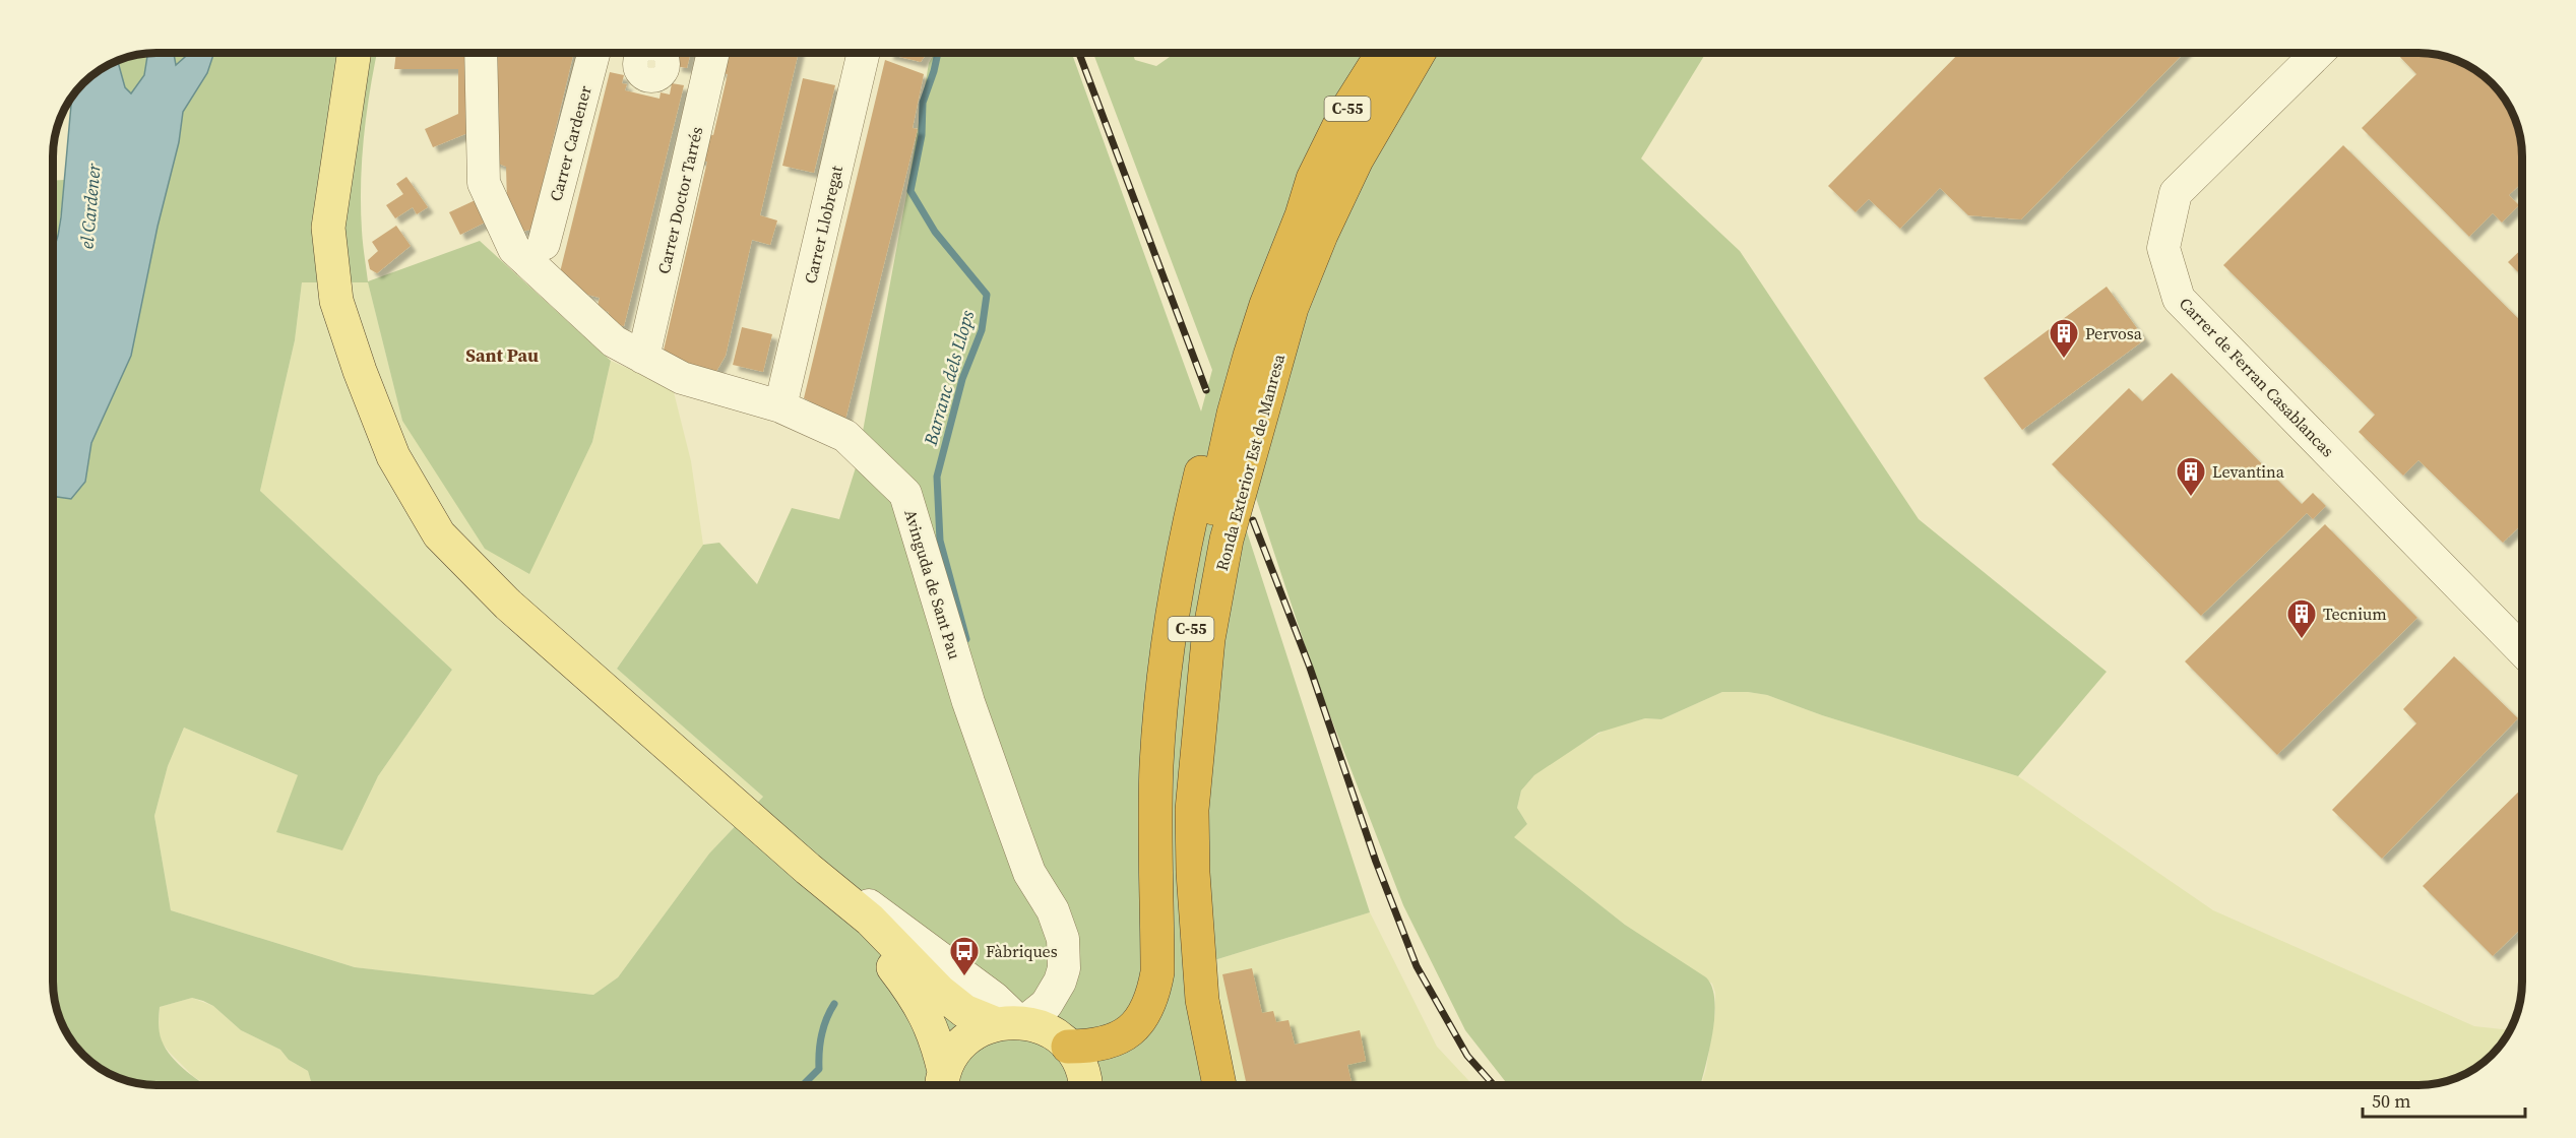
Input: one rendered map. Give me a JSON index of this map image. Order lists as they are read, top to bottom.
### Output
{
  "streets": {
    "highway": ["C-55", "Ronda Exterior Est de Manresa"],
    "street": [
      "Carrer Cardener",
      "Carrer Doctor Tarrés",
      "Carrer Llobregat",
      "Carrer de Ferran Casablancas",
      "Avinguda de Sant Pau"
    ]
  },
  "crossings": [
    ["Carrer Doctor Tarrés", "Avinguda de Sant Pau"],
    ["Carrer Llobregat", "Avinguda de Sant Pau"]
  ],
  "districts": ["Sant Pau"],
  "water": ["el Cardener", "Barranc dels Llops"],
  "places": {
    "building": ["Pervosa", "Levantina", "Tecnium"],
    "bus stop": ["Fàbriques"]
  },
  "scale_bar": "50 m"
}
